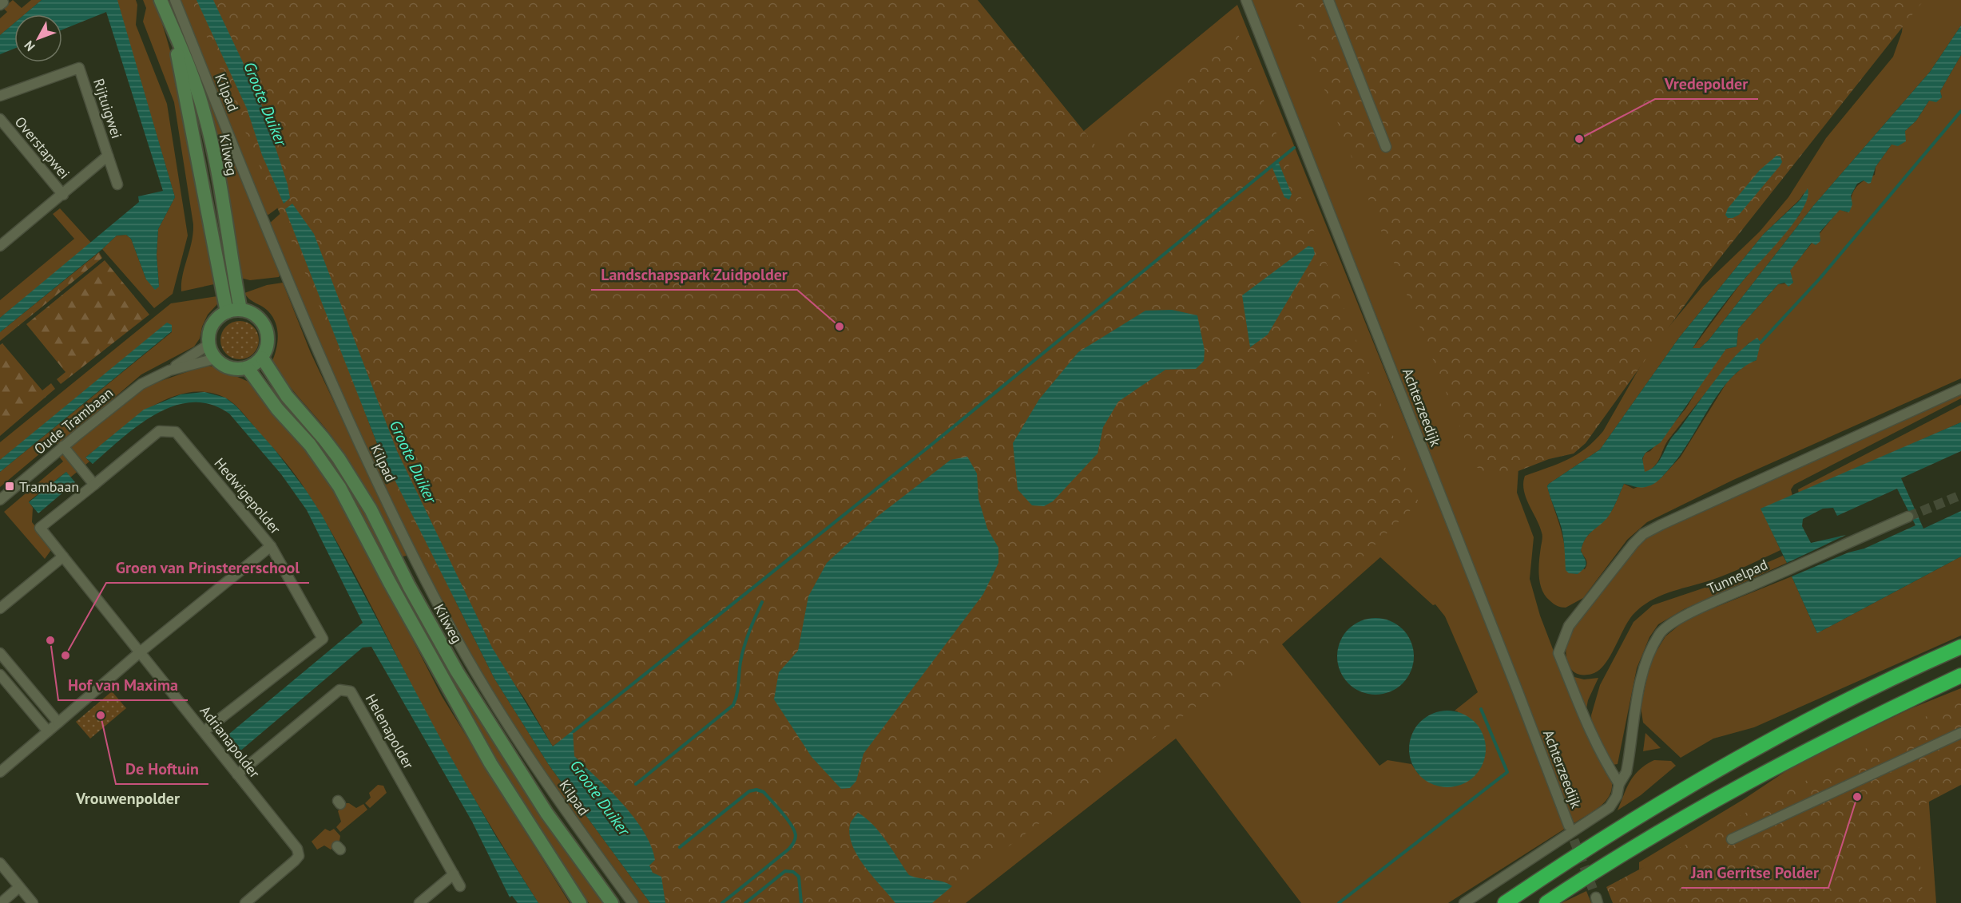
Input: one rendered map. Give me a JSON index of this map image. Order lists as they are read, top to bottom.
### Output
{
  "streets": {
    "main road": ["Kilweg"],
    "street": [
      "Kilpad",
      "Rijtuigwei",
      "Overstapwei",
      "Achterzeedijk",
      "Oude Trambaan",
      "Hedwigepolder",
      "Tunnelpad",
      "Helenapolder",
      "Adrianapolder"
    ]
  },
  "crossings": [
    ["Rijtuigwei", "Overstapwei"],
    ["Hedwigepolder", "Adrianapolder"],
    ["Helenapolder", "Adrianapolder"]
  ],
  "districts": ["Vrouwenpolder"],
  "water": ["Groote Duiker"],
  "places": {
    "other": [
      "Vredepolder",
      "Landschapspark Zuidpolder",
      "Hof van Maxima",
      "Groen van Prinstererschool",
      "De Hoftuin",
      "Jan Gerritse Polder"
    ],
    "transit": ["Trambaan"]
  },
  "north": "bottom left"
}
